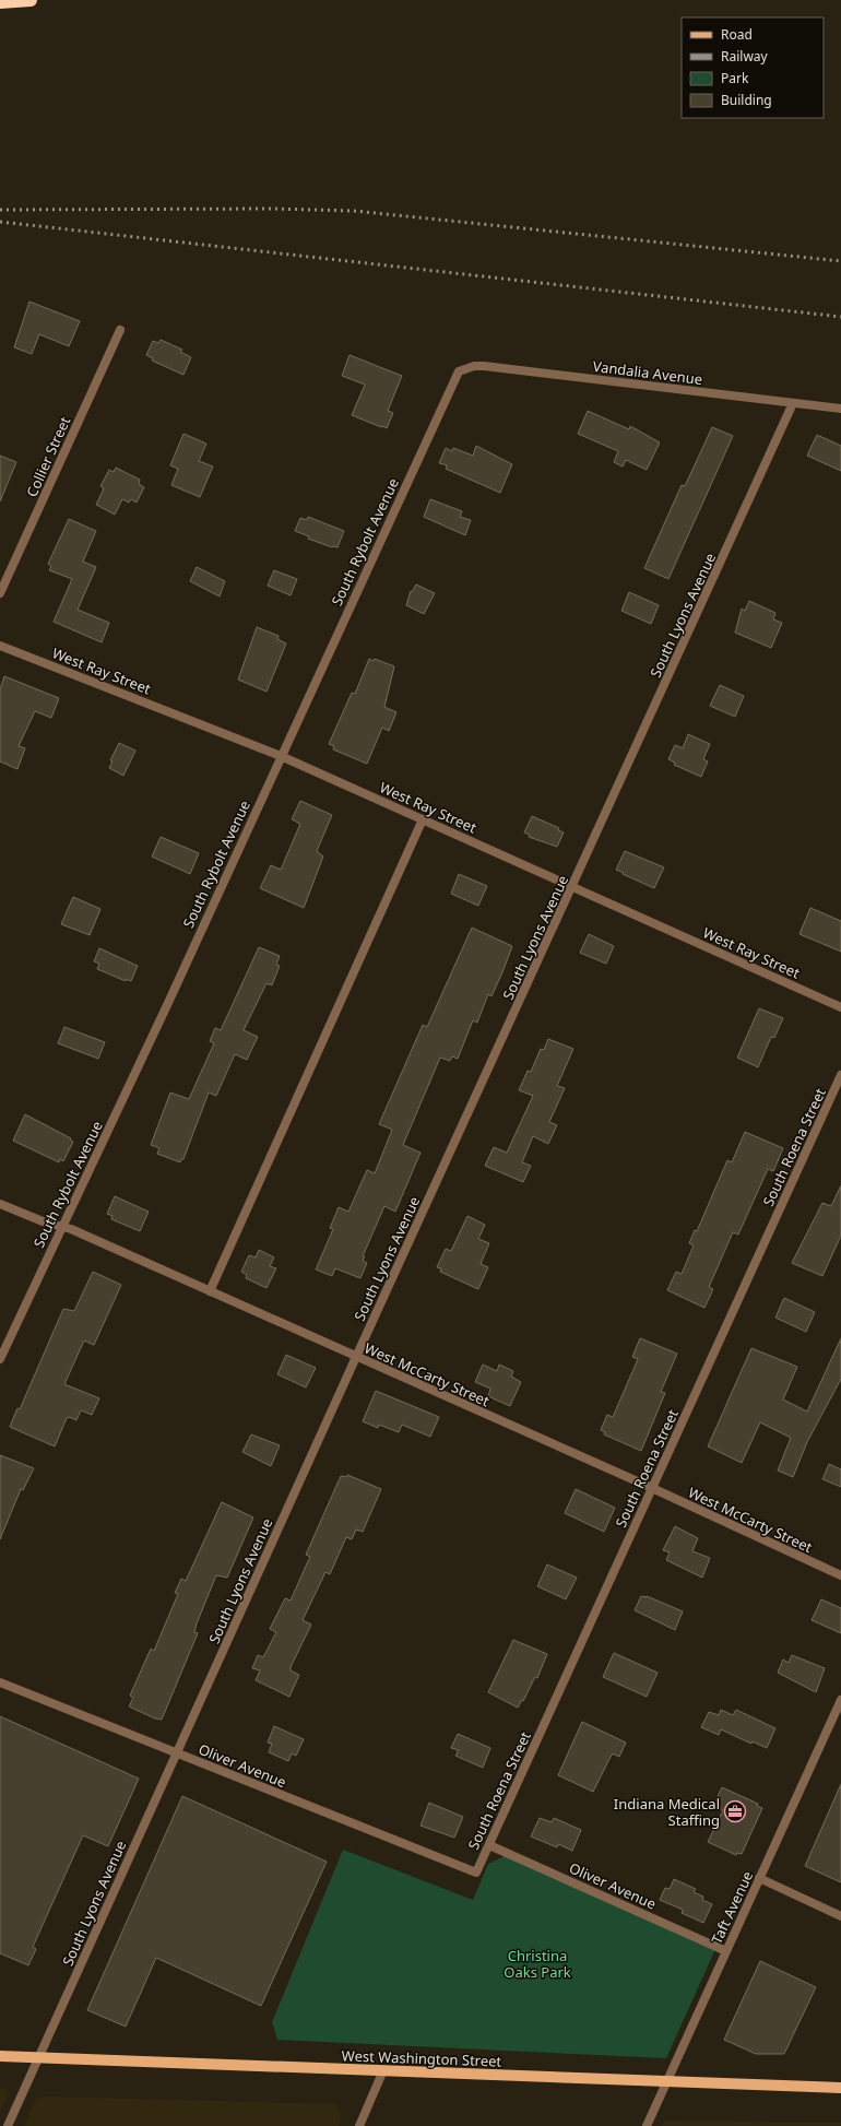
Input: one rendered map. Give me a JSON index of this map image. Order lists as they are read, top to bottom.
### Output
{
  "streets": {
    "main road": ["West Washington Street"],
    "street": [
      "Vandalia Avenue",
      "Collier Street",
      "South Rybolt Avenue",
      "South Lyons Avenue",
      "West Ray Street",
      "South Roena Street",
      "West McCarty Street",
      "Oliver Avenue",
      "Taft Avenue"
    ]
  },
  "crossings": [
    ["Vandalia Avenue", "South Rybolt Avenue"],
    ["Vandalia Avenue", "South Lyons Avenue"],
    ["South Rybolt Avenue", "West Ray Street"],
    ["South Rybolt Avenue", "West McCarty Street"],
    ["South Lyons Avenue", "West Ray Street"],
    ["South Lyons Avenue", "West McCarty Street"],
    ["South Lyons Avenue", "Oliver Avenue"],
    ["South Lyons Avenue", "West Washington Street"],
    ["South Roena Street", "West McCarty Street"],
    ["South Roena Street", "Oliver Avenue"],
    ["Oliver Avenue", "Taft Avenue"],
    ["Taft Avenue", "West Washington Street"]
  ],
  "parks": ["Christina Oaks Park"],
  "places": {
    "office": ["Indiana Medical Staffing"]
  },
  "legend": [
    "Road",
    "Railway",
    "Park",
    "Building"
  ]
}
